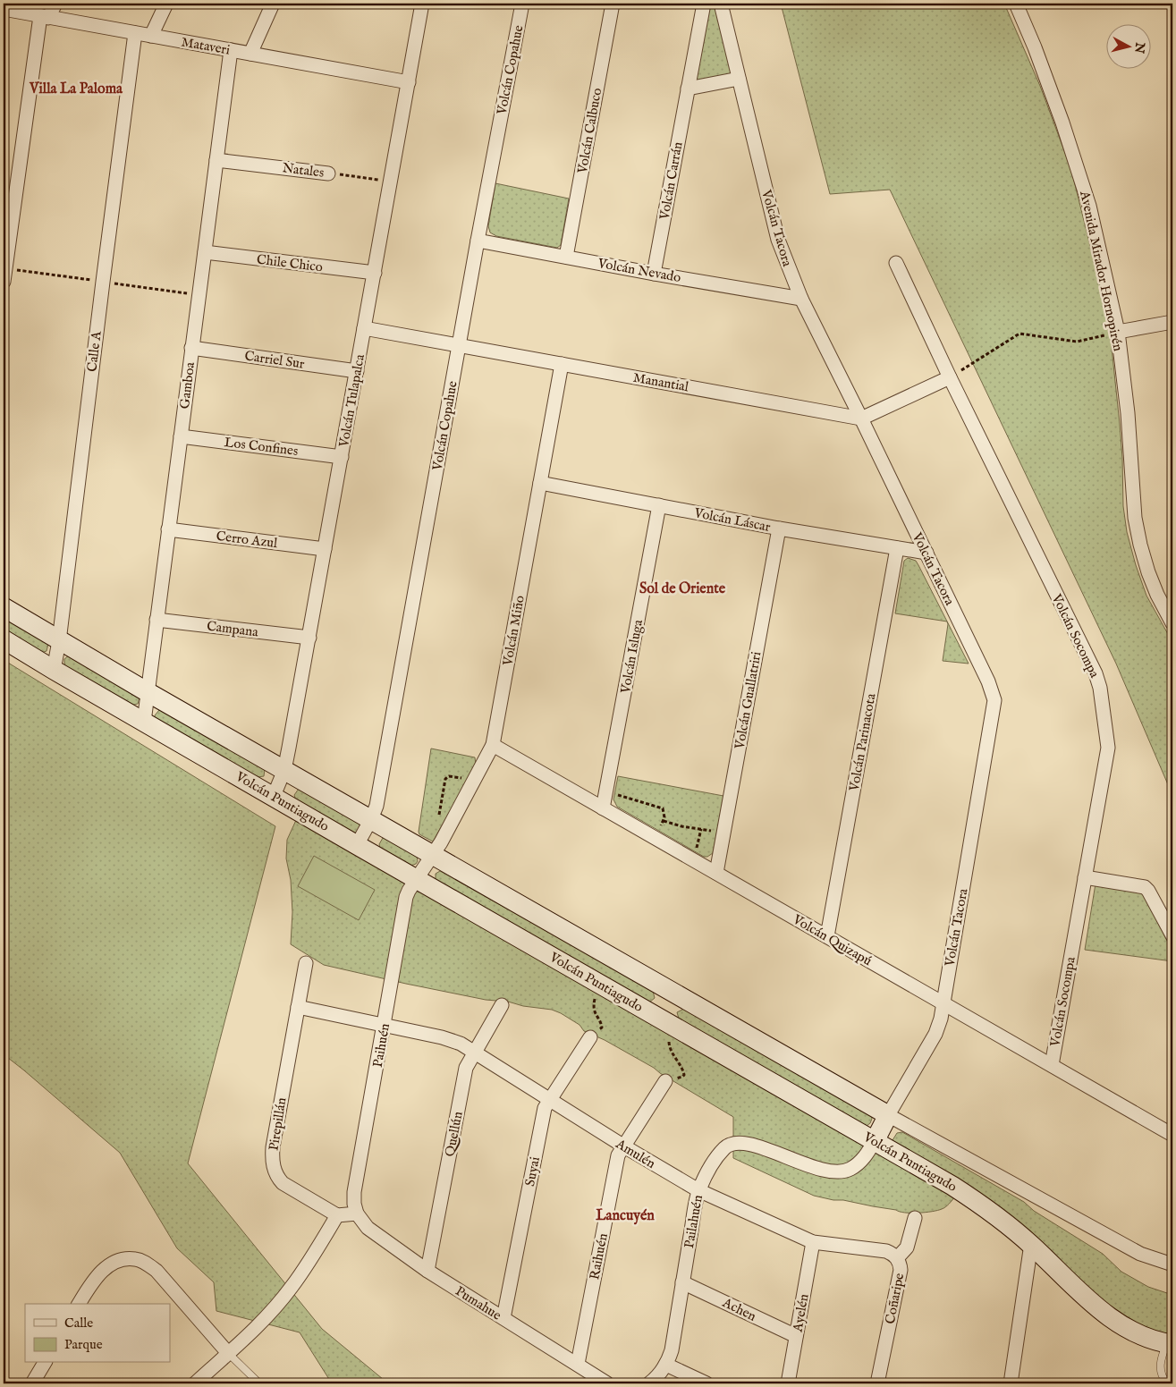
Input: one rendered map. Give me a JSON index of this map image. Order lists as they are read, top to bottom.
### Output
{
  "streets": {
    "main road": ["Volcán Tacora", "Volcán Puntiagudo"],
    "street": [
      "Mataveri",
      "Volcán Copahue",
      "Volcán Calbuco",
      "Natales",
      "Volcán Carrán",
      "Chile Chico",
      "Volcán Nevado",
      "Avenida Mirador Hornopirén",
      "Calle A",
      "Carriel Sur",
      "Manantial",
      "Gamboa",
      "Volcán Tulapalca",
      "Los Confines",
      "Volcán Láscar",
      "Cerro Azul",
      "Campana",
      "Volcán Miño",
      "Volcán Socompa",
      "Volcán Isluga",
      "Volcán Guallatriri",
      "Volcán Parinacota",
      "Volcán Quizapú",
      "Paihuén",
      "Pirepillán",
      "Quellún",
      "Amulén",
      "Suyai",
      "Pailahuén",
      "Raihuén",
      "Coñaripe",
      "Pumahue",
      "Achen",
      "Ayelén"
    ]
  },
  "crossings": [
    ["Mataveri", "Calle A"],
    ["Mataveri", "Gamboa"],
    ["Mataveri", "Volcán Tulapalca"],
    ["Volcán Copahue", "Volcán Nevado"],
    ["Volcán Copahue", "Manantial"],
    ["Volcán Copahue", "Volcán Puntiagudo"],
    ["Volcán Calbuco", "Volcán Nevado"],
    ["Natales", "Gamboa"],
    ["Natales", "Volcán Tulapalca"],
    ["Volcán Carrán", "Volcán Nevado"],
    ["Volcán Tacora", "Volcán Nevado"],
    ["Volcán Tacora", "Manantial"],
    ["Volcán Tacora", "Volcán Láscar"],
    ["Volcán Tacora", "Volcán Puntiagudo"],
    ["Volcán Tacora", "Volcán Quizapú"],
    ["Volcán Tacora", "Pailahuén"],
    ["Chile Chico", "Gamboa"],
    ["Chile Chico", "Volcán Tulapalca"],
    ["Calle A", "Volcán Puntiagudo"],
    ["Carriel Sur", "Gamboa"],
    ["Carriel Sur", "Volcán Tulapalca"],
    ["Manantial", "Volcán Tulapalca"],
    ["Manantial", "Volcán Miño"],
    ["Gamboa", "Los Confines"],
    ["Gamboa", "Cerro Azul"],
    ["Gamboa", "Campana"],
    ["Gamboa", "Volcán Puntiagudo"],
    ["Volcán Tulapalca", "Los Confines"],
    ["Volcán Tulapalca", "Cerro Azul"],
    ["Volcán Tulapalca", "Campana"],
    ["Volcán Tulapalca", "Volcán Puntiagudo"],
    ["Volcán Láscar", "Volcán Miño"],
    ["Volcán Láscar", "Volcán Isluga"],
    ["Volcán Láscar", "Volcán Guallatriri"],
    ["Volcán Láscar", "Volcán Parinacota"],
    ["Volcán Miño", "Volcán Puntiagudo"],
    ["Volcán Miño", "Volcán Quizapú"],
    ["Volcán Miño", "Paihuén"],
    ["Volcán Socompa", "Volcán Quizapú"],
    ["Volcán Isluga", "Volcán Quizapú"],
    ["Volcán Guallatriri", "Volcán Quizapú"],
    ["Volcán Parinacota", "Volcán Quizapú"],
    ["Volcán Puntiagudo", "Paihuén"],
    ["Volcán Puntiagudo", "Pailahuén"],
    ["Paihuén", "Amulén"],
    ["Paihuén", "Pumahue"],
    ["Quellún", "Amulén"],
    ["Quellún", "Pumahue"],
    ["Amulén", "Suyai"],
    ["Amulén", "Pailahuén"],
    ["Amulén", "Raihuén"],
    ["Amulén", "Coñaripe"],
    ["Amulén", "Ayelén"],
    ["Suyai", "Pumahue"],
    ["Pailahuén", "Achen"],
    ["Raihuén", "Pumahue"],
    ["Achen", "Ayelén"]
  ],
  "districts": ["Villa La Paloma", "Sol de Oriente", "Lancuyén"],
  "legend": ["Calle", "Parque"],
  "north": "right"
}
